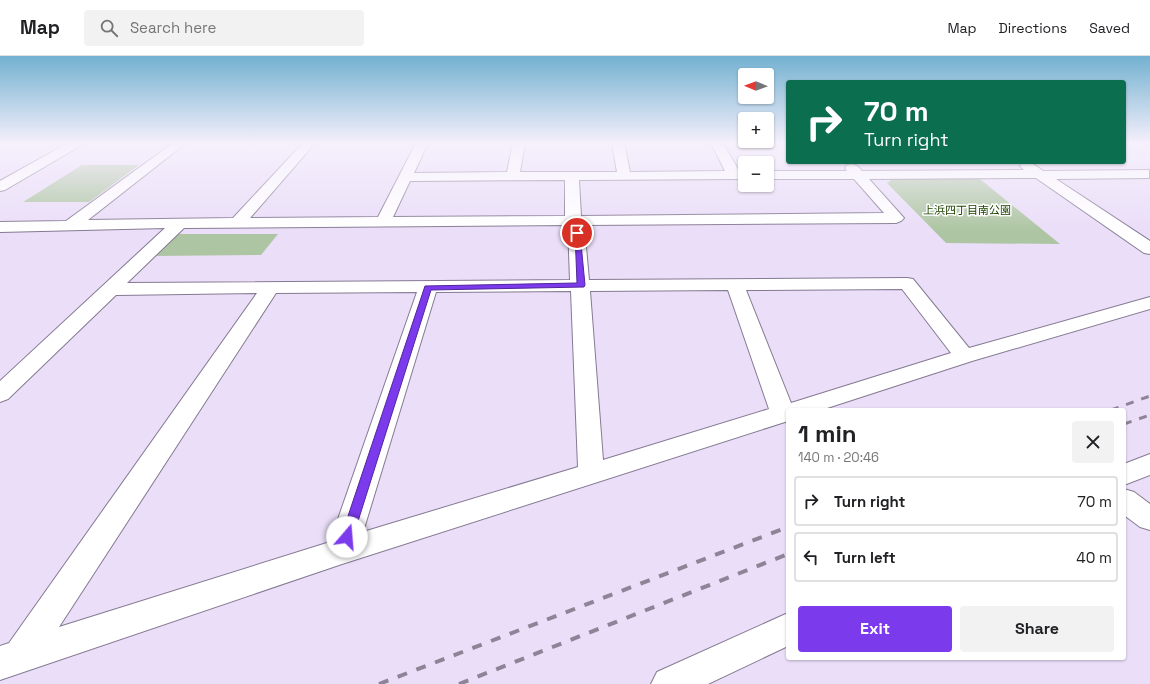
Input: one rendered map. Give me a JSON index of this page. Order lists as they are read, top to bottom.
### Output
{
  "parks": ["上浜四丁目南公園"],
  "north": "left",
  "page": {
    "header": "Map",
    "search": "Search here",
    "nav": ["Map", "Directions", "Saved"],
    "map_buttons": ["+", "−"],
    "turn": ["70 m", "Turn right"],
    "heading": ["1 min", "140 m · 20:46"],
    "list": [
      {
        "name": "Turn right",
        "value": "70 m"
      },
      {
        "name": "Turn left",
        "value": "40 m"
      }
    ],
    "buttons": ["Exit", "Share"]
  }
}
